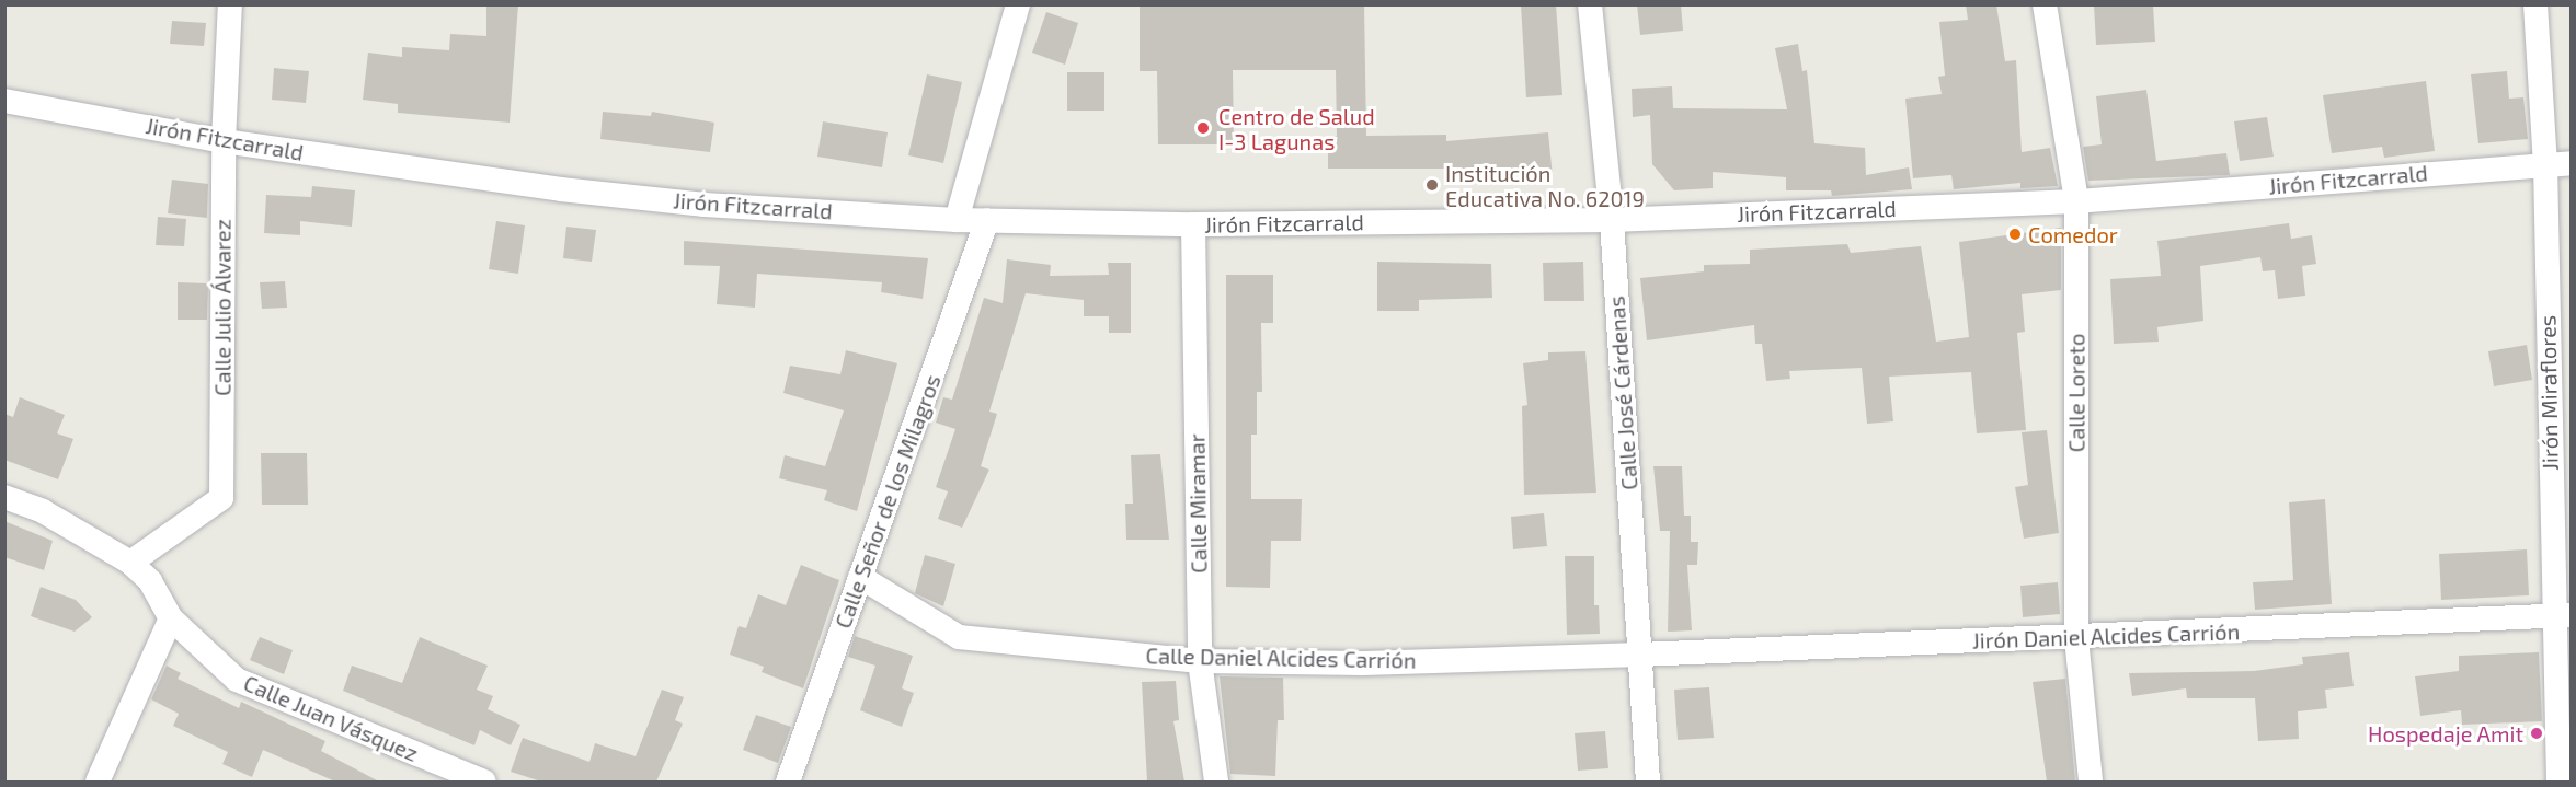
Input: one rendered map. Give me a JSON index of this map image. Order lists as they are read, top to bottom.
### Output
{
  "streets": {
    "street": [
      "Jirón Fitzcarrald",
      "Calle Julio Álvarez",
      "Calle José Cárdenas",
      "Calle Loreto",
      "Jirón Miraflores",
      "Calle Señor de los Milagros",
      "Calle Miramar",
      "Jirón Daniel Alcides Carrión",
      "Calle Daniel Alcides Carrión",
      "Calle Juan Vásquez"
    ]
  },
  "crossings": [
    ["Jirón Fitzcarrald", "Calle Julio Álvarez"],
    ["Jirón Fitzcarrald", "Calle José Cárdenas"],
    ["Jirón Fitzcarrald", "Calle Loreto"],
    ["Jirón Fitzcarrald", "Jirón Miraflores"],
    ["Jirón Fitzcarrald", "Calle Señor de los Milagros"],
    ["Jirón Fitzcarrald", "Calle Miramar"],
    ["Calle Julio Álvarez", "Calle Juan Vásquez"],
    ["Calle José Cárdenas", "Jirón Daniel Alcides Carrión"],
    ["Calle José Cárdenas", "Calle Daniel Alcides Carrión"],
    ["Calle Loreto", "Jirón Daniel Alcides Carrión"],
    ["Jirón Miraflores", "Jirón Daniel Alcides Carrión"],
    ["Calle Señor de los Milagros", "Calle Daniel Alcides Carrión"],
    ["Calle Miramar", "Calle Daniel Alcides Carrión"],
    ["Jirón Daniel Alcides Carrión", "Calle Daniel Alcides Carrión"]
  ],
  "places": [
    "Centro de Salud I-3 Lagunas",
    "Institución Educativa No. 62019",
    "Comedor",
    "Hospedaje Amit"
  ]
}
